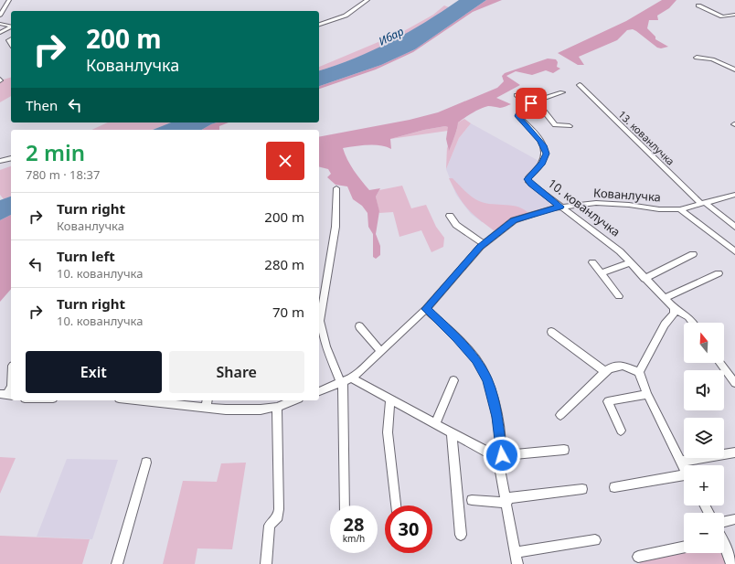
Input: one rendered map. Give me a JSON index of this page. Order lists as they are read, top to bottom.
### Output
{
  "streets": {
    "street": ["13. кованлучка", "Кованлучка", "10. кованлучка"]
  },
  "crossings": [
    ["13. кованлучка", "Кованлучка"],
    ["Кованлучка", "10. кованлучка"]
  ],
  "water": ["Ибар"],
  "north": "top",
  "page": {
    "turn": ["200 m", "Кованлучка"],
    "then": "Then",
    "heading": ["2 min", "780 m · 18:37"],
    "list": [
      {
        "name": "Turn right",
        "note": "Кованлучка",
        "value": "200 m"
      },
      {
        "name": "Turn left",
        "note": "10. кованлучка",
        "value": "280 m"
      },
      {
        "name": "Turn right",
        "note": "10. кованлучка",
        "value": "70 m"
      }
    ],
    "map_buttons": ["+", "−"],
    "buttons": ["Exit", "Share"],
    "speed": "28 km/h",
    "limit": "30"
  }
}
